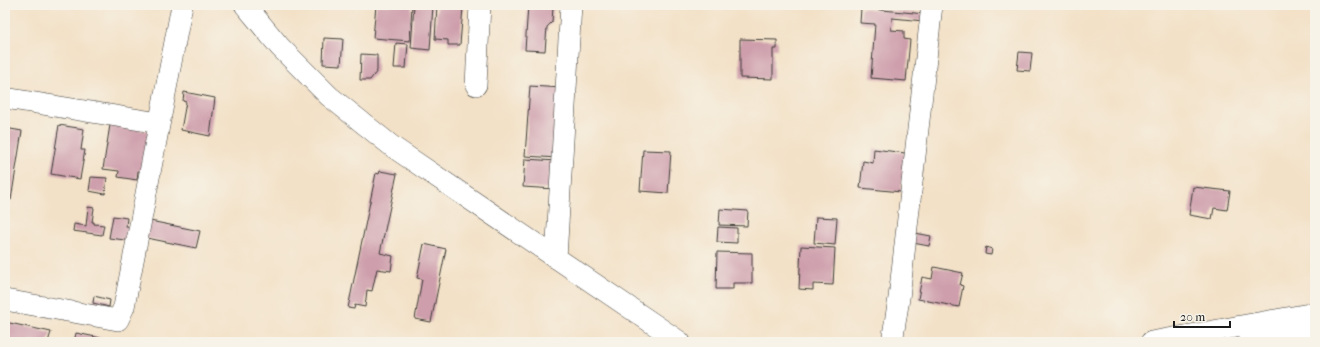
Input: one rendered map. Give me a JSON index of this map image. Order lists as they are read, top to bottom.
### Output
{
  "scale_bar": "20 m"
}
